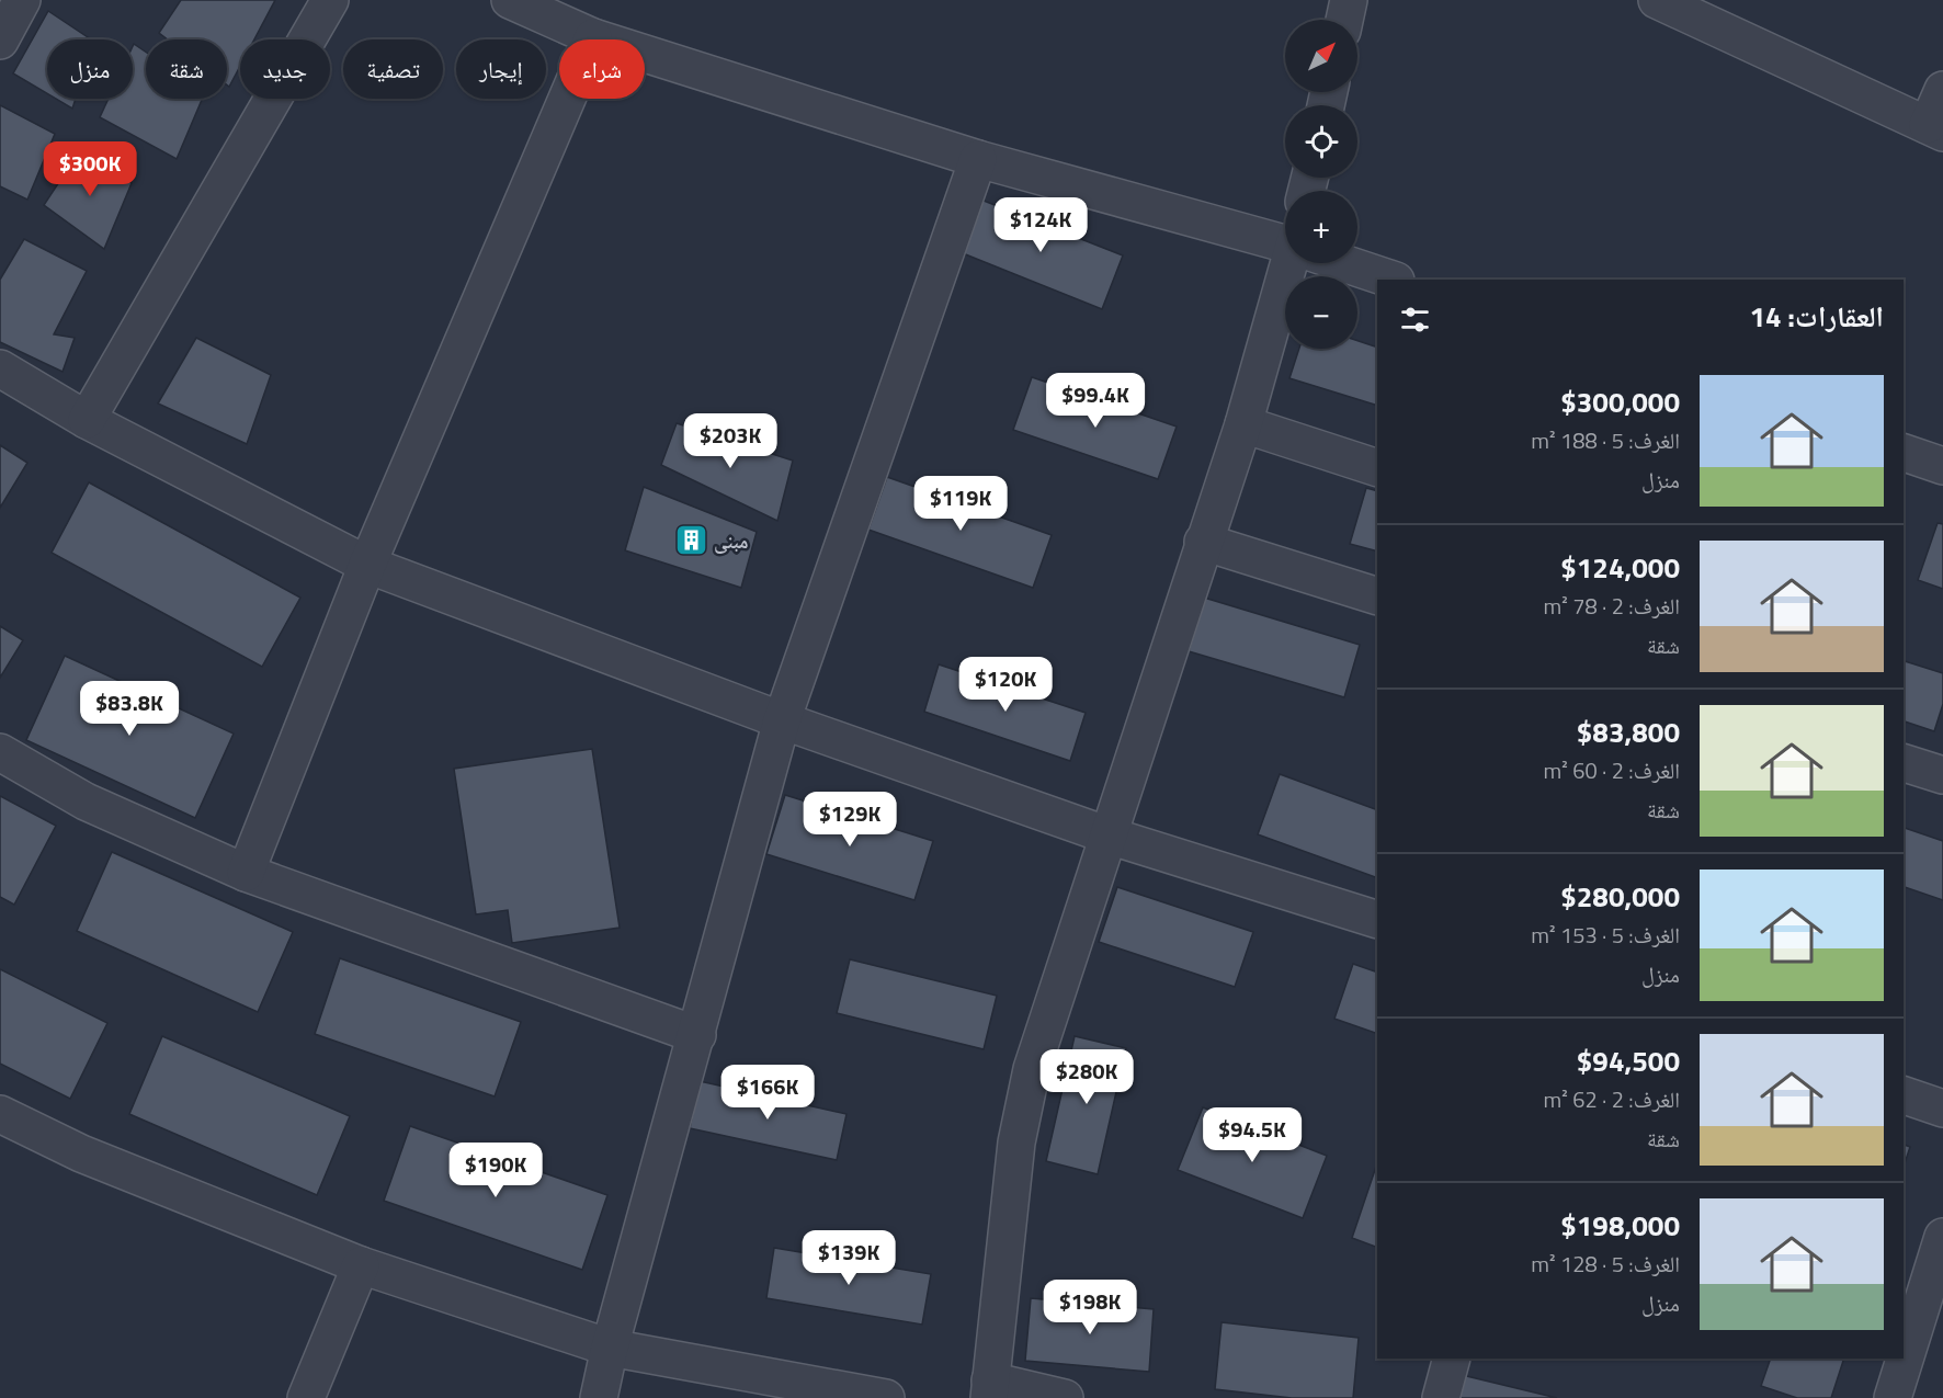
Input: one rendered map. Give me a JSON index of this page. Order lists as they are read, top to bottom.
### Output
{
  "places": {
    "building": ["مبنى"]
  },
  "north": "top right",
  "page": {
    "map_buttons": ["+", "−"],
    "chip": [
      "شراء",
      "إيجار",
      "تصفية",
      "جديد",
      "شقة",
      "منزل"
    ],
    "price": [
      "$300K",
      "$124K",
      "$99.4K",
      "$203K",
      "$119K",
      "$120K",
      "$83.8K",
      "$129K",
      "$280K",
      "$166K",
      "$94.5K",
      "$190K",
      "$139K",
      "$198K"
    ],
    "heading": "العقارات: 14",
    "list": [
      {
        "name": "$300,000",
        "note": "الغرف: 5 · 188 m² · منزل"
      },
      {
        "name": "$124,000",
        "note": "الغرف: 2 · 78 m² · شقة"
      },
      {
        "name": "$83,800",
        "note": "الغرف: 2 · 60 m² · شقة"
      },
      {
        "name": "$280,000",
        "note": "الغرف: 5 · 153 m² · منزل"
      },
      {
        "name": "$94,500",
        "note": "الغرف: 2 · 62 m² · شقة"
      },
      {
        "name": "$198,000",
        "note": "الغرف: 5 · 128 m² · منزل"
      }
    ]
  }
}
